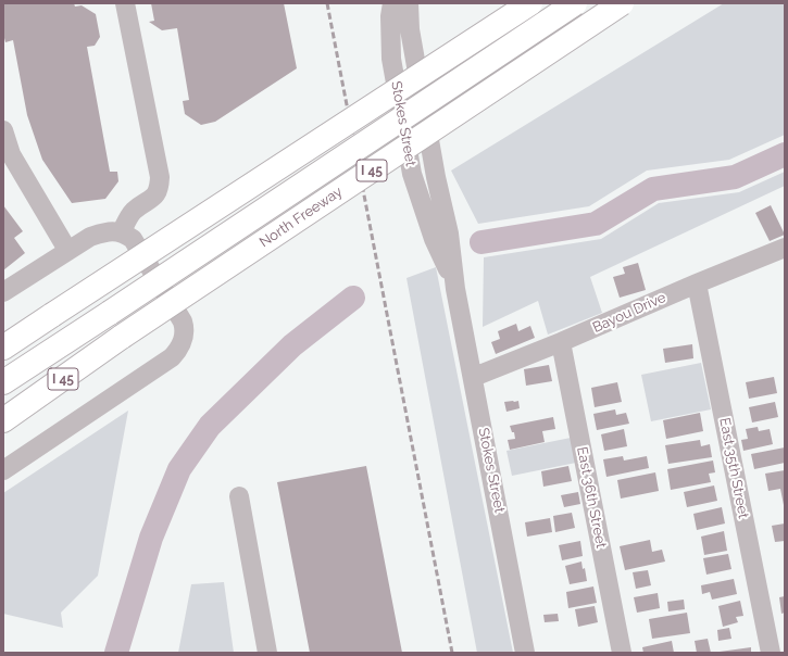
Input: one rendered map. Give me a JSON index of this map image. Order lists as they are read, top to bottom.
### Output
{
  "streets": {
    "highway": ["I 45", "North Freeway"],
    "street": [
      "Stokes Street",
      "Bayou Drive",
      "East 35th Street",
      "East 36th Street"
    ]
  },
  "crossings": [
    ["Stokes Street", "Bayou Drive"],
    ["Bayou Drive", "East 35th Street"],
    ["Bayou Drive", "East 36th Street"]
  ]
}
